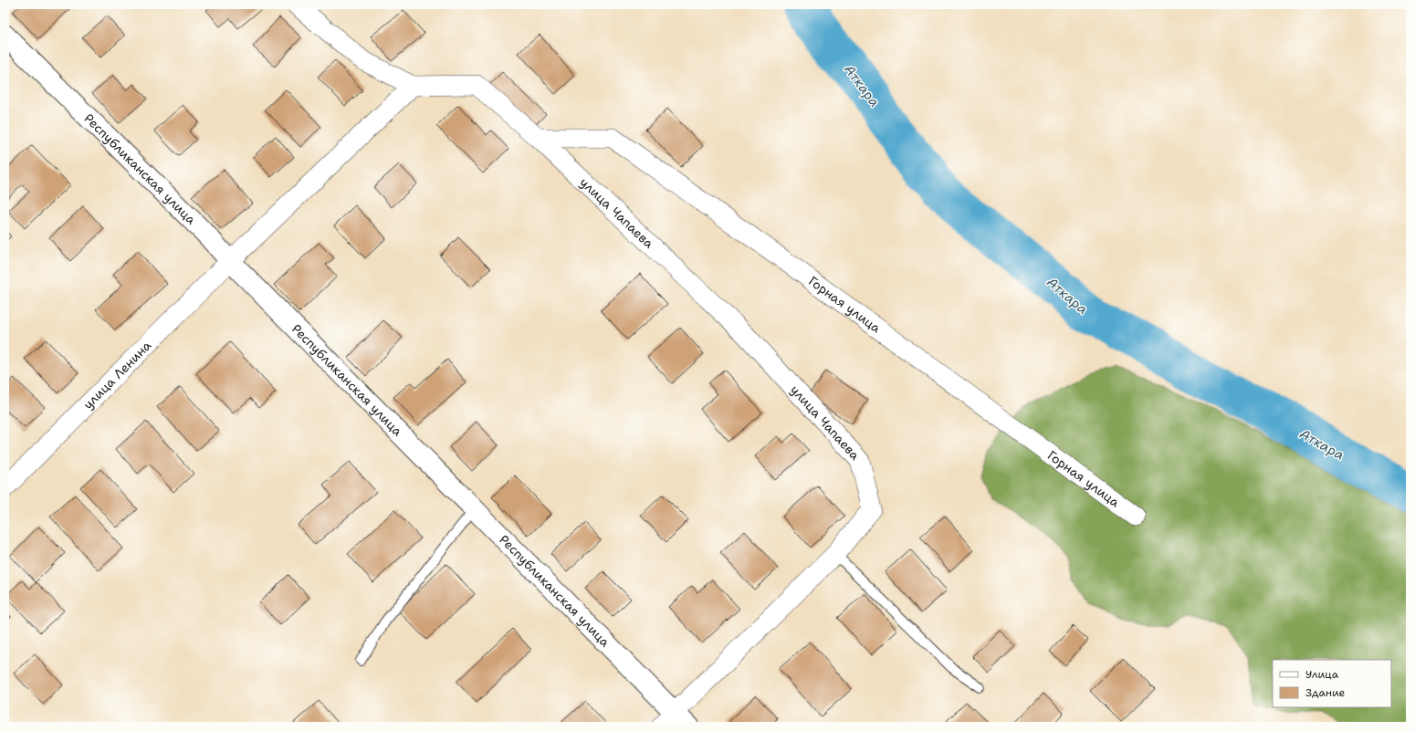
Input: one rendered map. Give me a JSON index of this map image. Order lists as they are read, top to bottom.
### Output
{
  "streets": {
    "street": [
      "Республиканская улица",
      "улица Чапаева",
      "Горная улица",
      "улица Ленина"
    ]
  },
  "crossings": [
    ["Республиканская улица", "улица Чапаева"],
    ["Республиканская улица", "улица Ленина"],
    ["улица Чапаева", "Горная улица"]
  ],
  "water": ["Аткара"],
  "legend": ["Улица", "Здание"]
}
